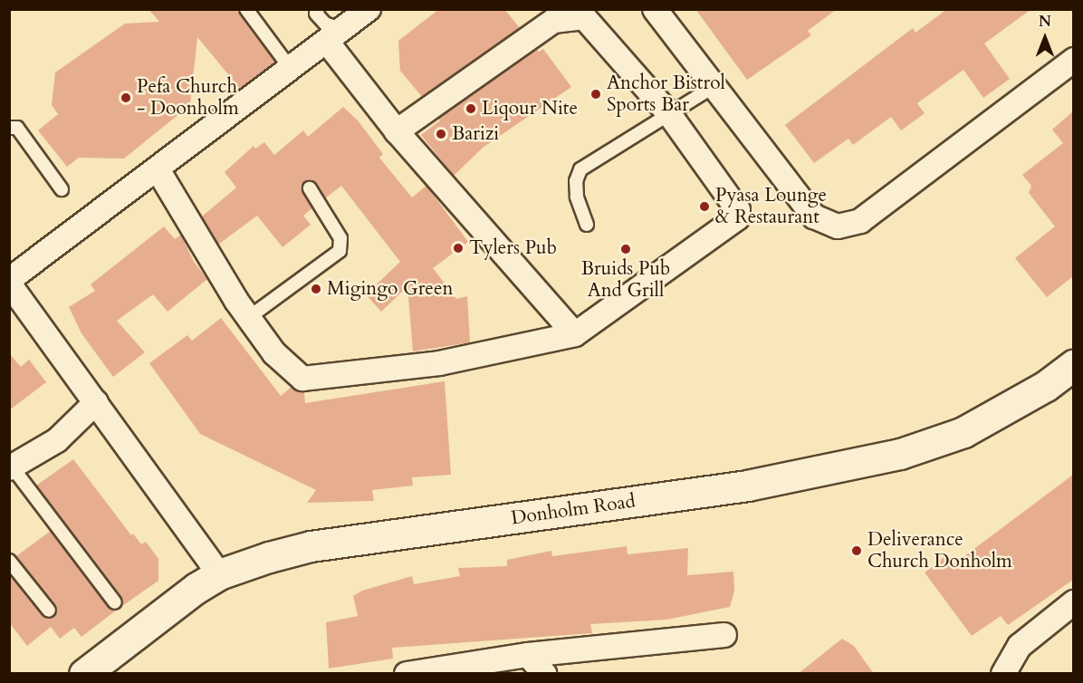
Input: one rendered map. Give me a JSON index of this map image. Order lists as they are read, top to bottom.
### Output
{
  "streets": {
    "main road": ["Donholm Road"]
  },
  "places": [
    "Anchor Bistrol Sports Bar",
    "Pefa Church - Doonholm",
    "Liqour Nite",
    "Barizi",
    "Pyasa Lounge & Restaurant",
    "Tylers Pub",
    "Bruids Pub And Grill",
    "Migingo Green",
    "Deliverance Church Donholm"
  ],
  "north": "top"
}
